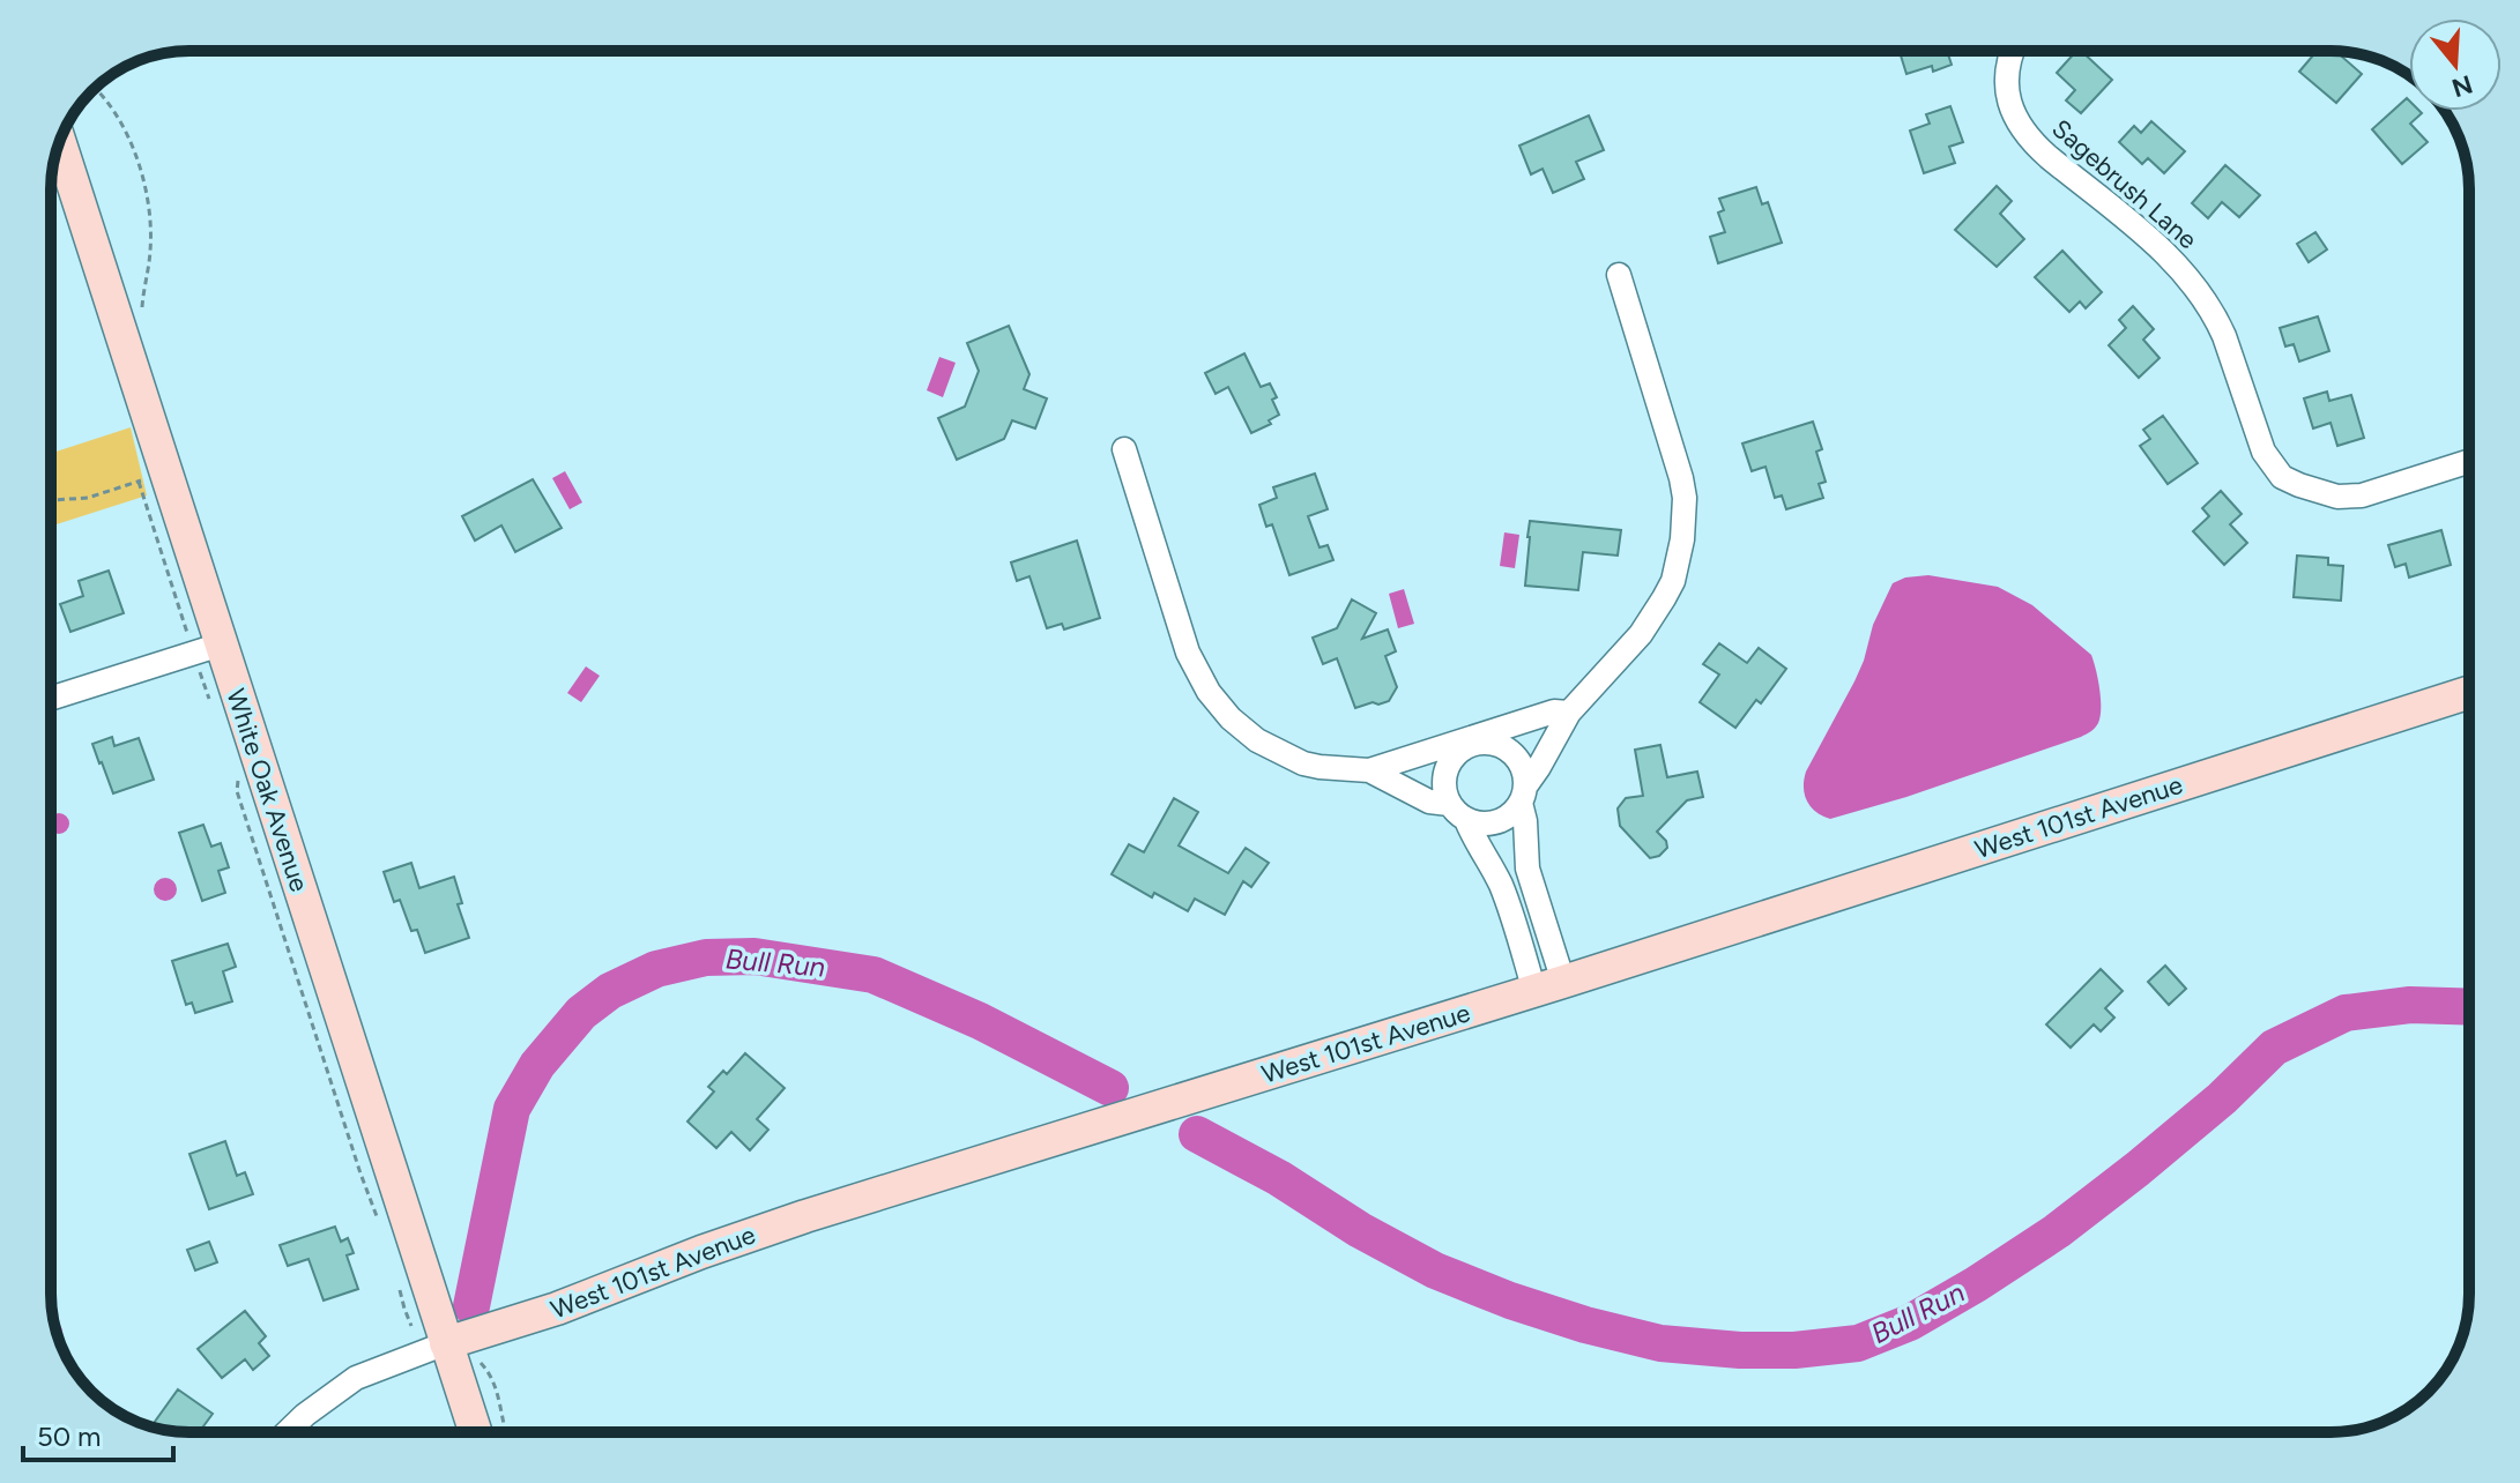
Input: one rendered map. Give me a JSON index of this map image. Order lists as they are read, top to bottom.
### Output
{
  "streets": {
    "street": ["Sagebrush Lane", "White Oak Avenue", "West 101st Avenue"]
  },
  "crossings": [
    ["White Oak Avenue", "West 101st Avenue"]
  ],
  "water": ["Bull Run"],
  "scale_bar": "50 m",
  "north": "bottom"
}
